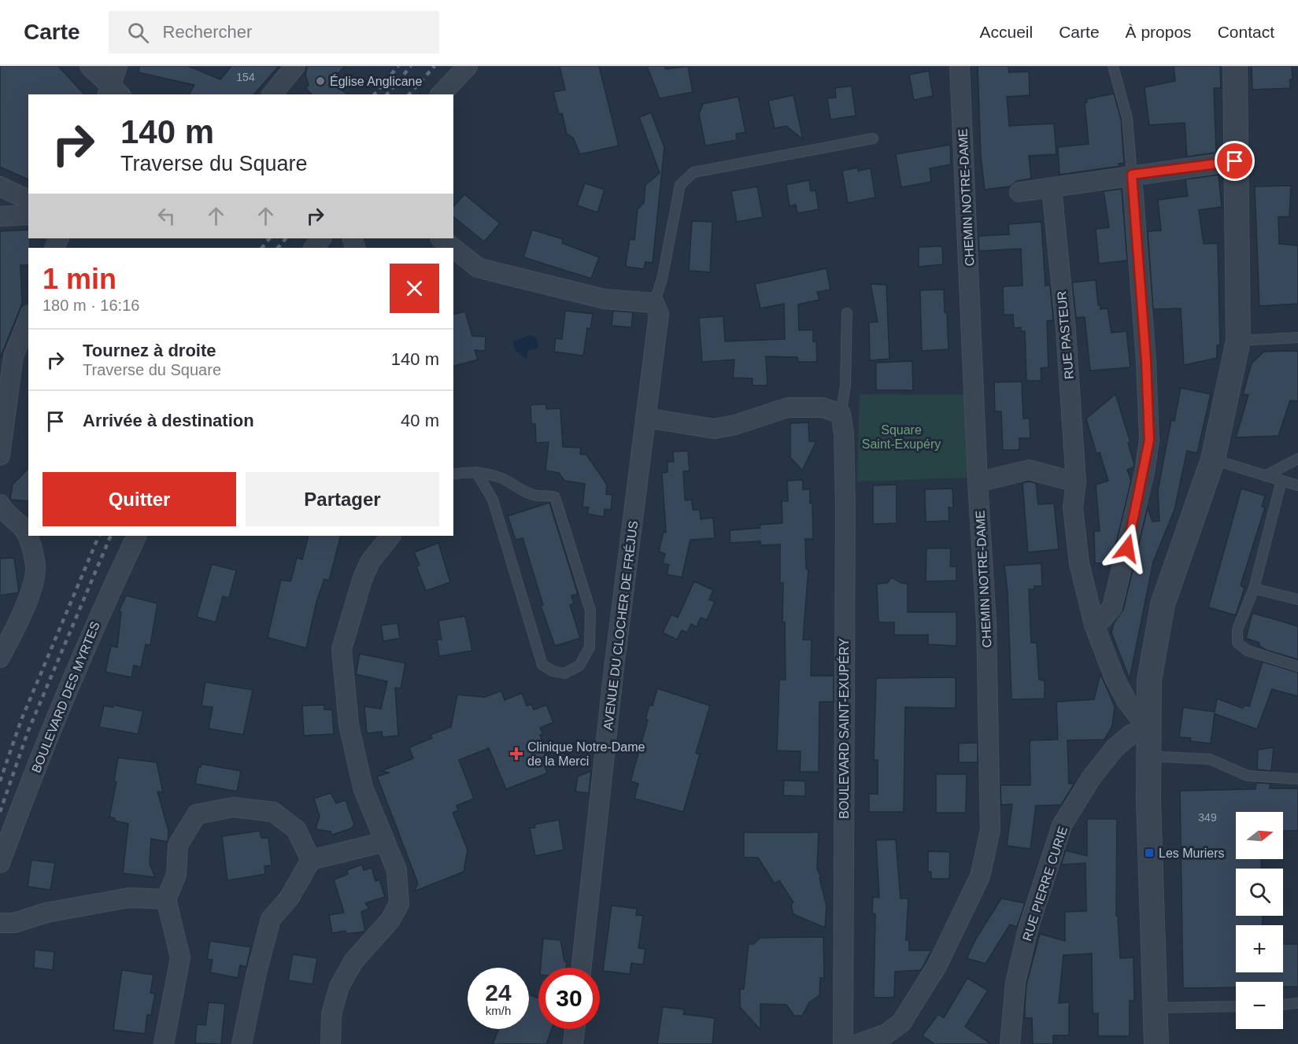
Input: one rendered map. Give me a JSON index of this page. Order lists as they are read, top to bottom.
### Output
{
  "streets": {
    "street": [
      "CHEMIN NOTRE-DAME",
      "RUE PASTEUR",
      "AVENUE DU CLOCHER DE FRÉJUS",
      "BOULEVARD DES MYRTES",
      "BOULEVARD SAINT-EXUPÉRY",
      "RUE PIERRE CURIE"
    ]
  },
  "crossings": [
    ["RUE PASTEUR", "RUE PIERRE CURIE"]
  ],
  "parks": ["Square Saint-Exupéry"],
  "places": {
    "other": ["Église Anglicane"],
    "health": ["Clinique Notre-Dame de la Merci"],
    "transit": ["Les Muriers"]
  },
  "house_numbers": ["154", "349"],
  "north": "right",
  "page": {
    "header": "Carte",
    "search": "Rechercher",
    "nav": [
      "Accueil",
      "Carte",
      "À propos",
      "Contact"
    ],
    "turn": ["140 m", "Traverse du Square"],
    "heading": ["1 min", "180 m · 16:16"],
    "list": [
      {
        "name": "Tournez à droite",
        "note": "Traverse du Square",
        "value": "140 m"
      },
      {
        "name": "Arrivée à destination",
        "value": "40 m"
      }
    ],
    "buttons": ["Quitter", "Partager"],
    "map_buttons": ["+", "−"],
    "speed": "24 km/h",
    "limit": "30"
  }
}
